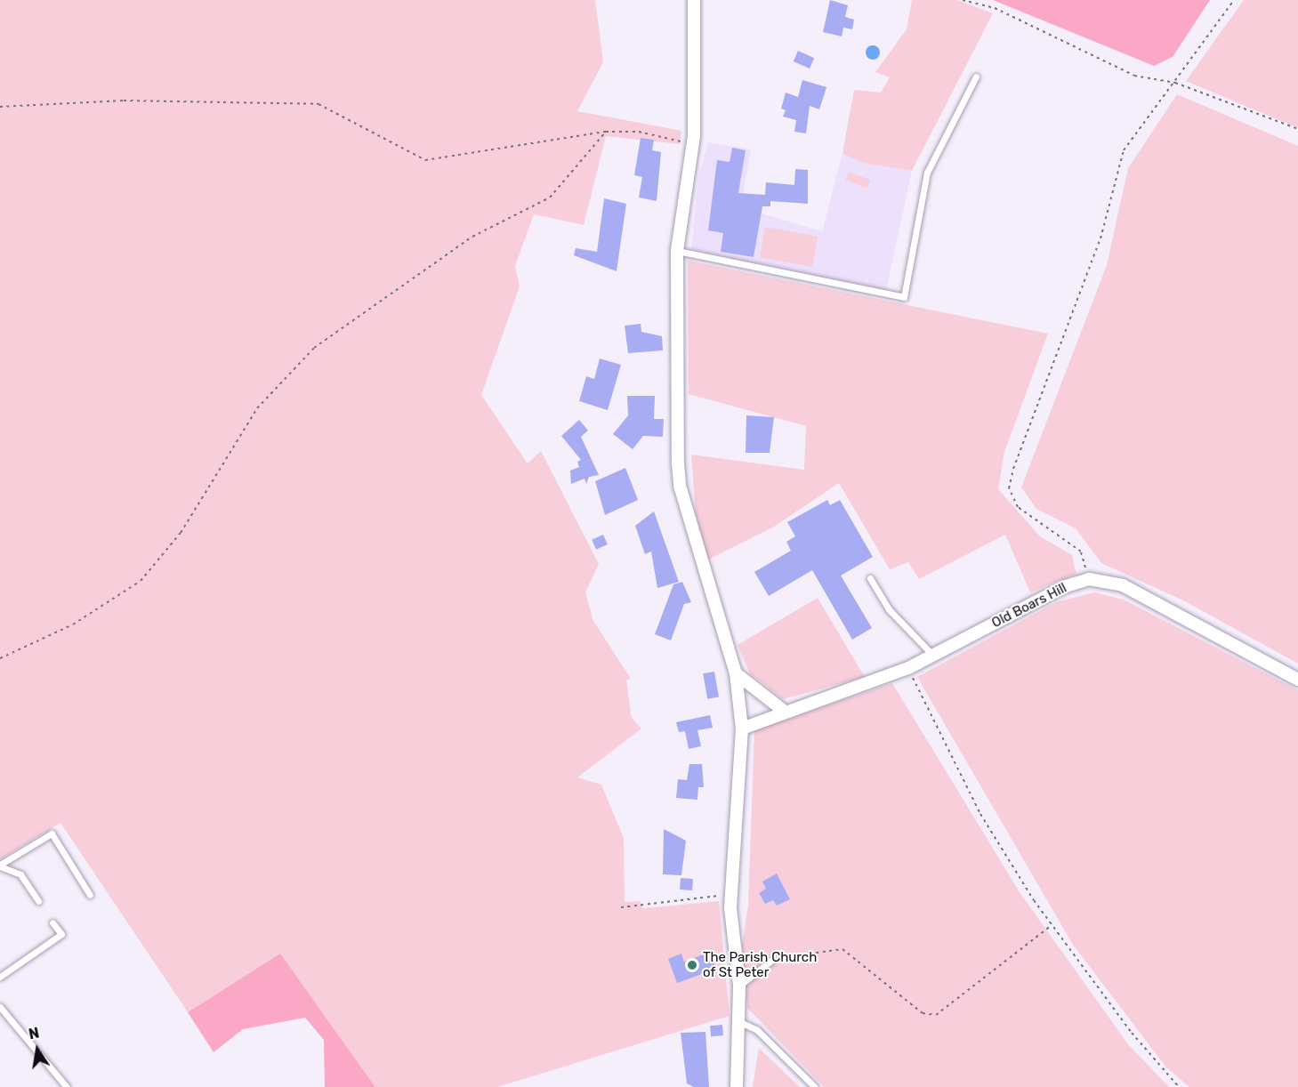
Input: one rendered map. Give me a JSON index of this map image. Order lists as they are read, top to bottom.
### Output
{
  "streets": {
    "street": ["Old Boars Hill"]
  },
  "places": ["The Parish Church of St Peter"],
  "north": "top"
}
